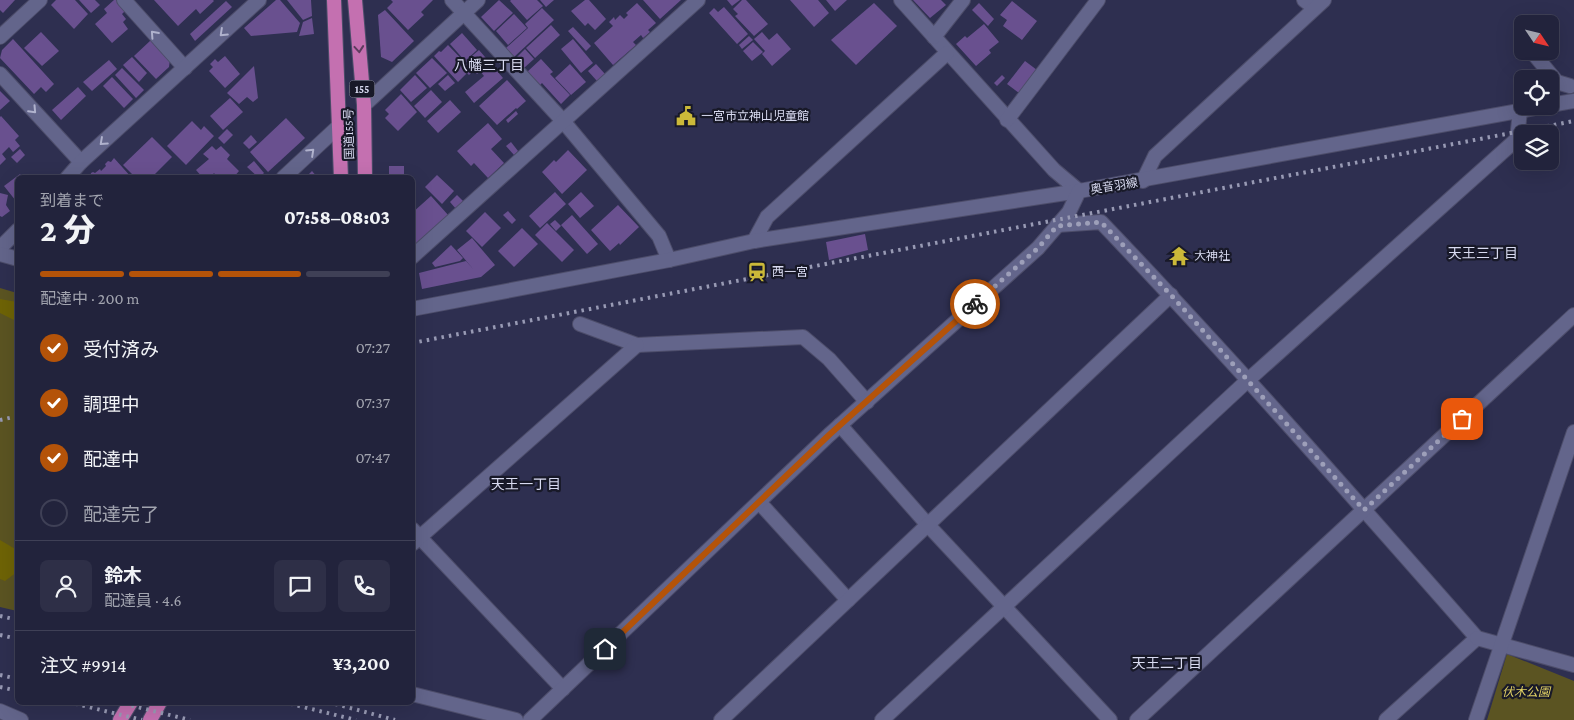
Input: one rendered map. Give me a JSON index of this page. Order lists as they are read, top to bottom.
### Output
{
  "streets": {
    "highway": ["155", "国道155号"],
    "street": ["奥音羽線"]
  },
  "districts": [
    "八幡三丁目",
    "天王三丁目",
    "天王一丁目",
    "天王二丁目"
  ],
  "parks": ["伏木公園"],
  "places": {
    "public building": ["一宮市立神山児童館"],
    "temple": ["大神社"],
    "station": ["西一宮"]
  },
  "north": "bottom right",
  "page": {
    "heading": ["2 分", "到着まで", "07:58–08:03"],
    "panel": [
      "鈴木",
      "配達員 · 4.6",
      "注文 #9914",
      "¥3,200"
    ],
    "bar": "配達中 · 200 m",
    "list": [
      ["受付済み", "07:27"],
      ["調理中", "07:37"],
      ["配達中", "07:47"],
      "配達完了"
    ]
  }
}
